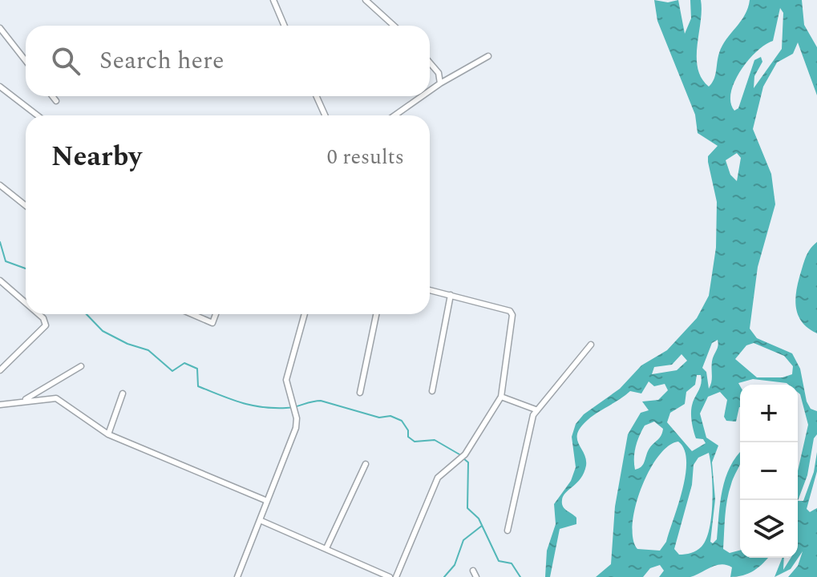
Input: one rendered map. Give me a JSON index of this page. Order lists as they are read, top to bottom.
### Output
{
  "page": {
    "search": "Search here",
    "heading": ["Nearby", "0 results"],
    "map_buttons": ["+", "−"]
  }
}
